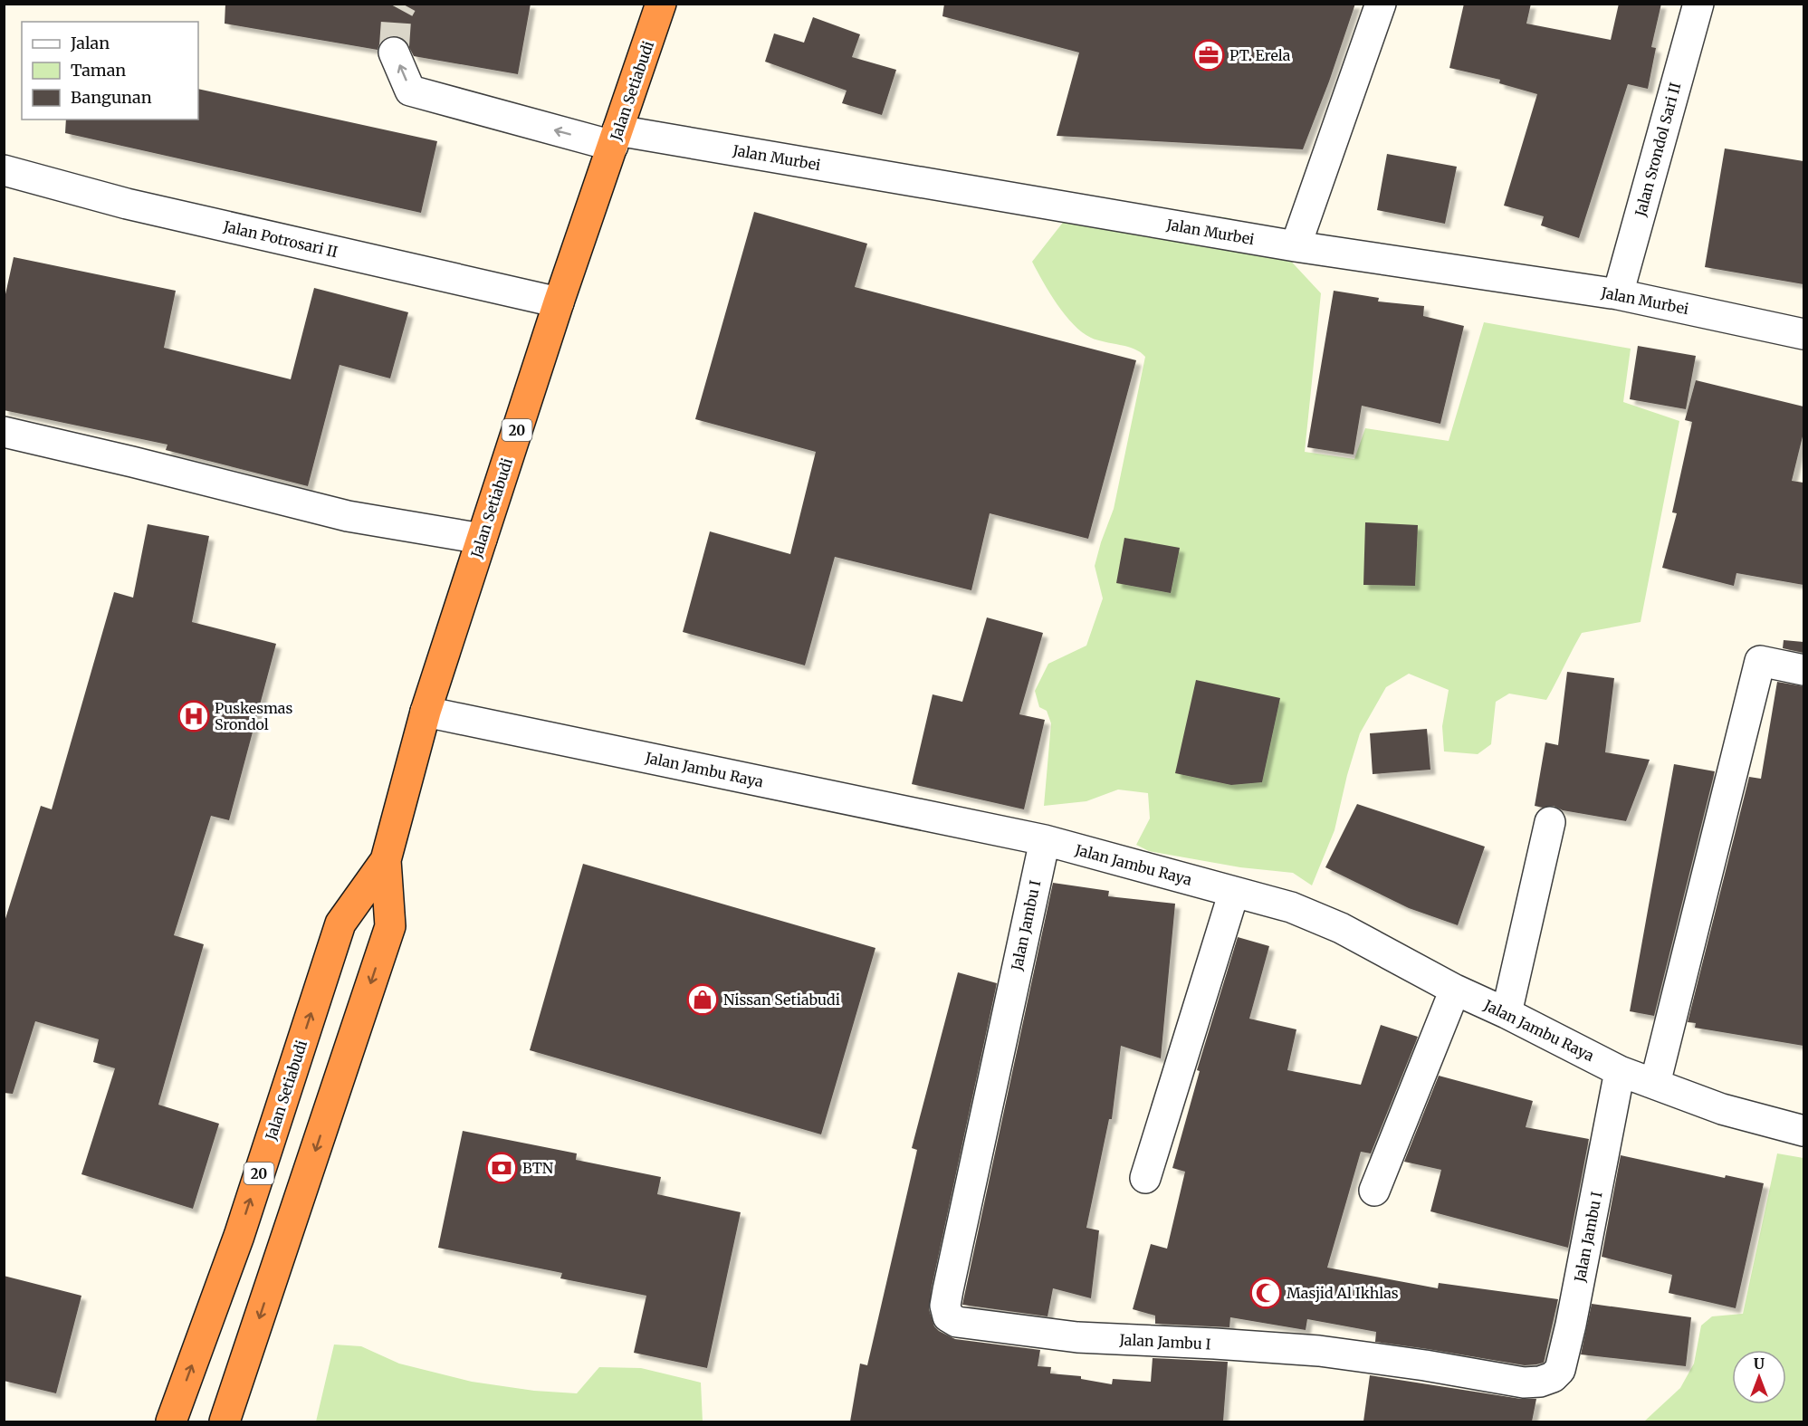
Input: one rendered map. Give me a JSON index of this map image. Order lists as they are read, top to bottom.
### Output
{
  "streets": {
    "highway": ["Jalan Setiabudi", "20"],
    "street": [
      "Jalan Srondol Sari II",
      "Jalan Murbei",
      "Jalan Potrosari II",
      "Jalan Jambu Raya",
      "Jalan Jambu I"
    ]
  },
  "crossings": [
    ["Jalan Setiabudi", "Jalan Murbei"],
    ["Jalan Setiabudi", "Jalan Potrosari II"],
    ["Jalan Setiabudi", "Jalan Jambu Raya"],
    ["Jalan Srondol Sari II", "Jalan Murbei"],
    ["Jalan Jambu Raya", "Jalan Jambu I"]
  ],
  "places": {
    "office": ["PT. Erela"],
    "hospital": ["Puskesmas Srondol"],
    "shop": ["Nissan Setiabudi"],
    "bank": ["BTN"],
    "mosque": ["Masjid Al Ikhlas"]
  },
  "legend": ["Jalan", "Taman", "Bangunan"],
  "north": "top"
}
